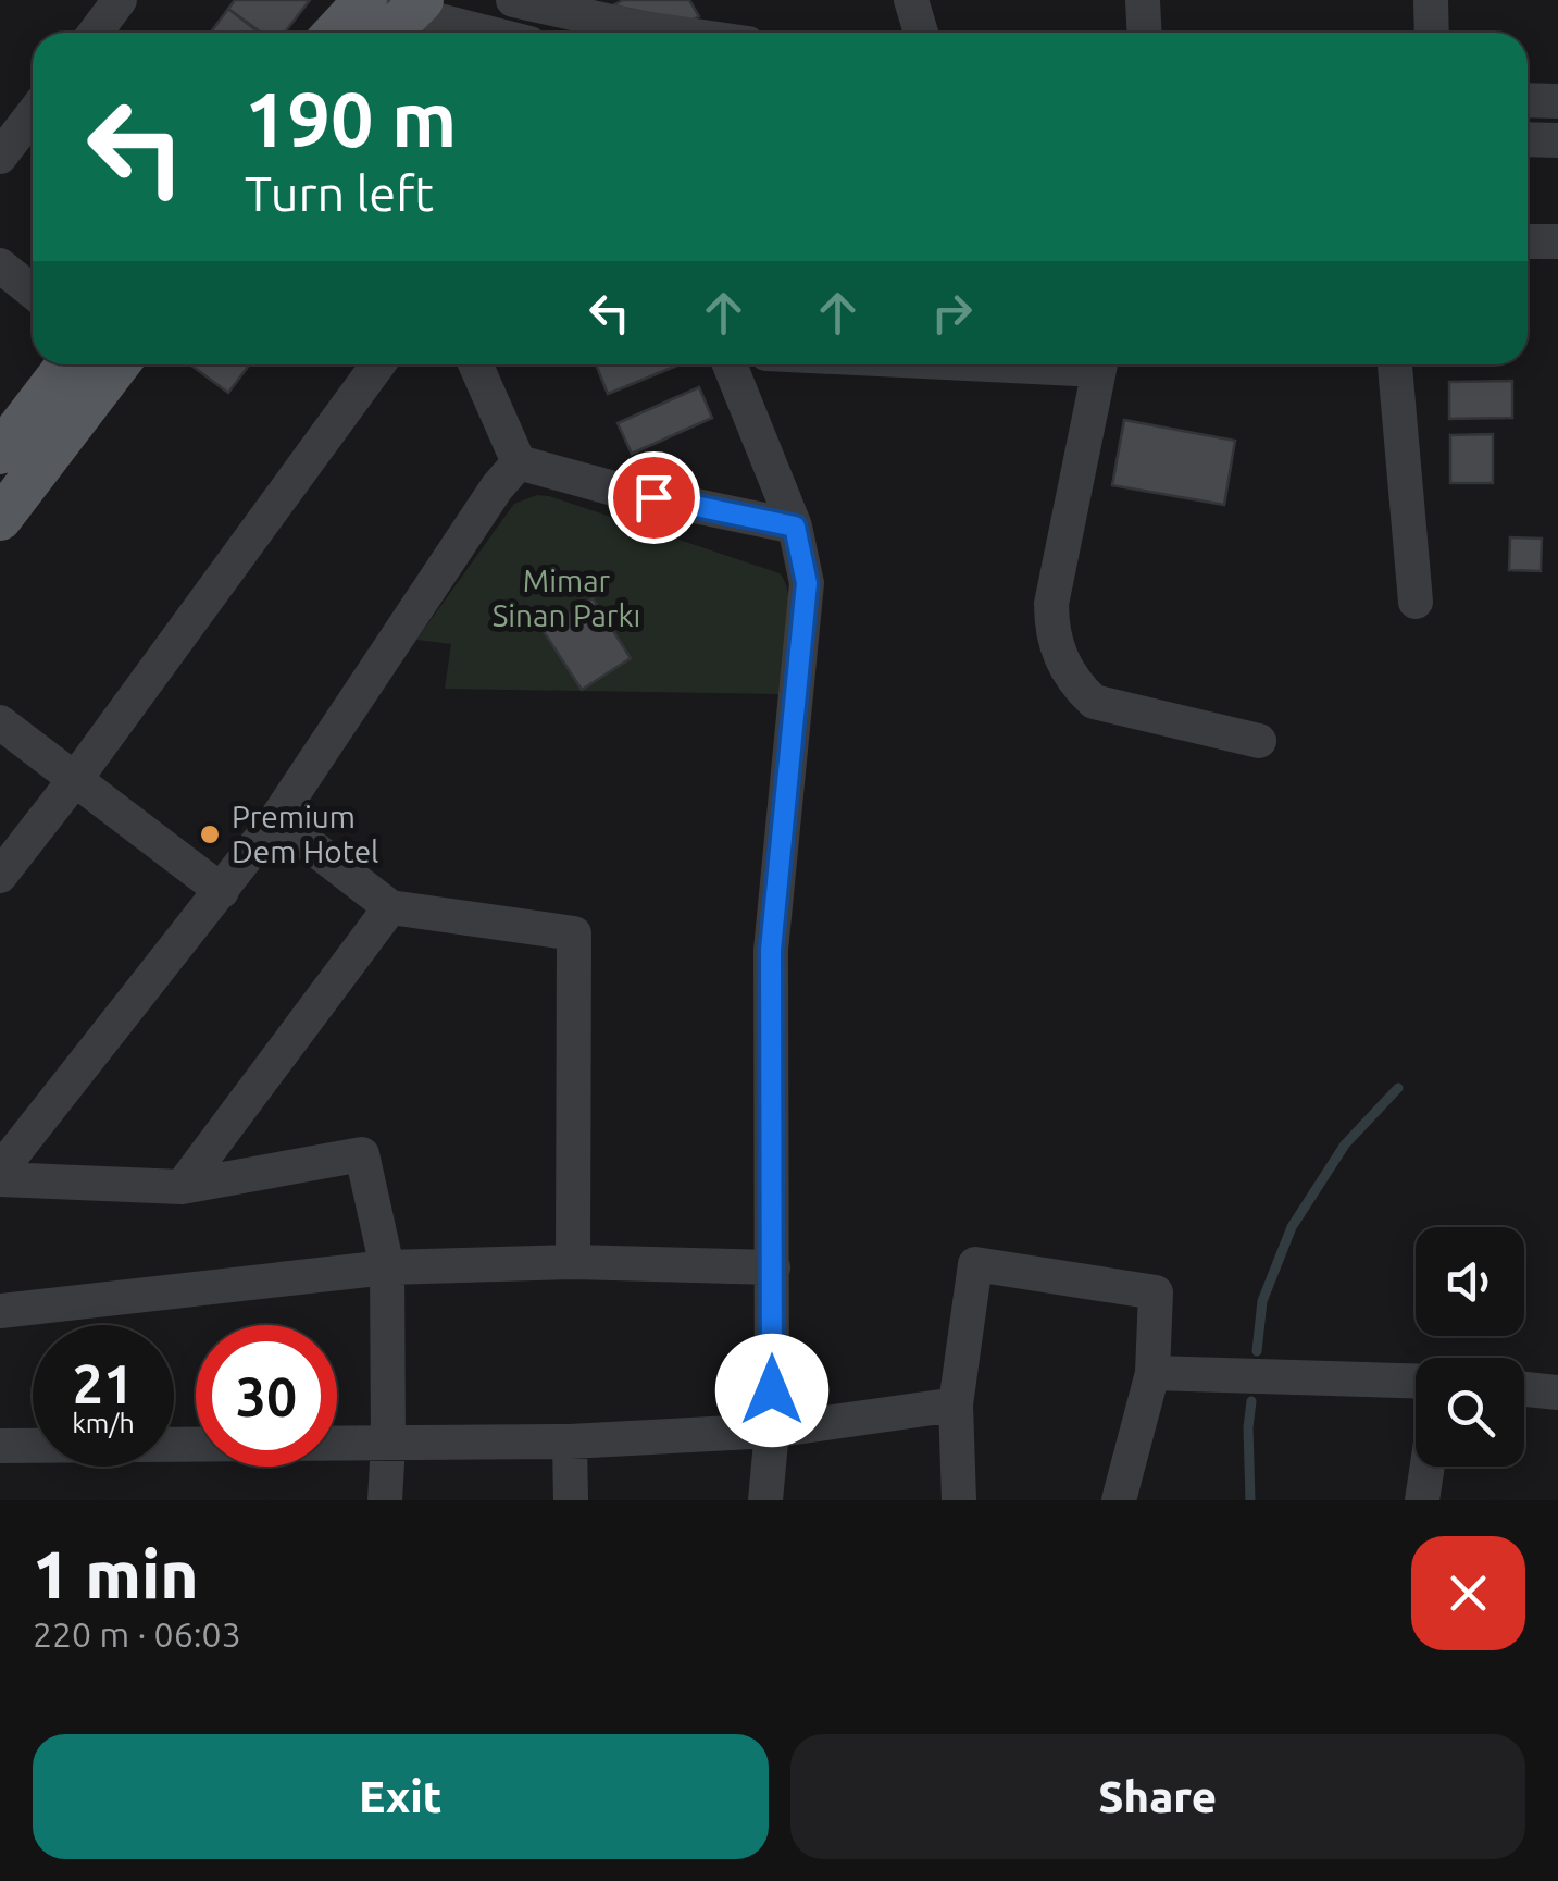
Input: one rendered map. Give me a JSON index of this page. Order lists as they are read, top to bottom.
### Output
{
  "parks": ["Mimar Sinan Parkı"],
  "places": ["Premium Dem Hotel"],
  "page": {
    "turn": ["190 m", "Turn left"],
    "speed": "21 km/h",
    "limit": "30",
    "heading": ["1 min", "220 m · 06:03"],
    "buttons": ["Exit", "Share"]
  }
}
